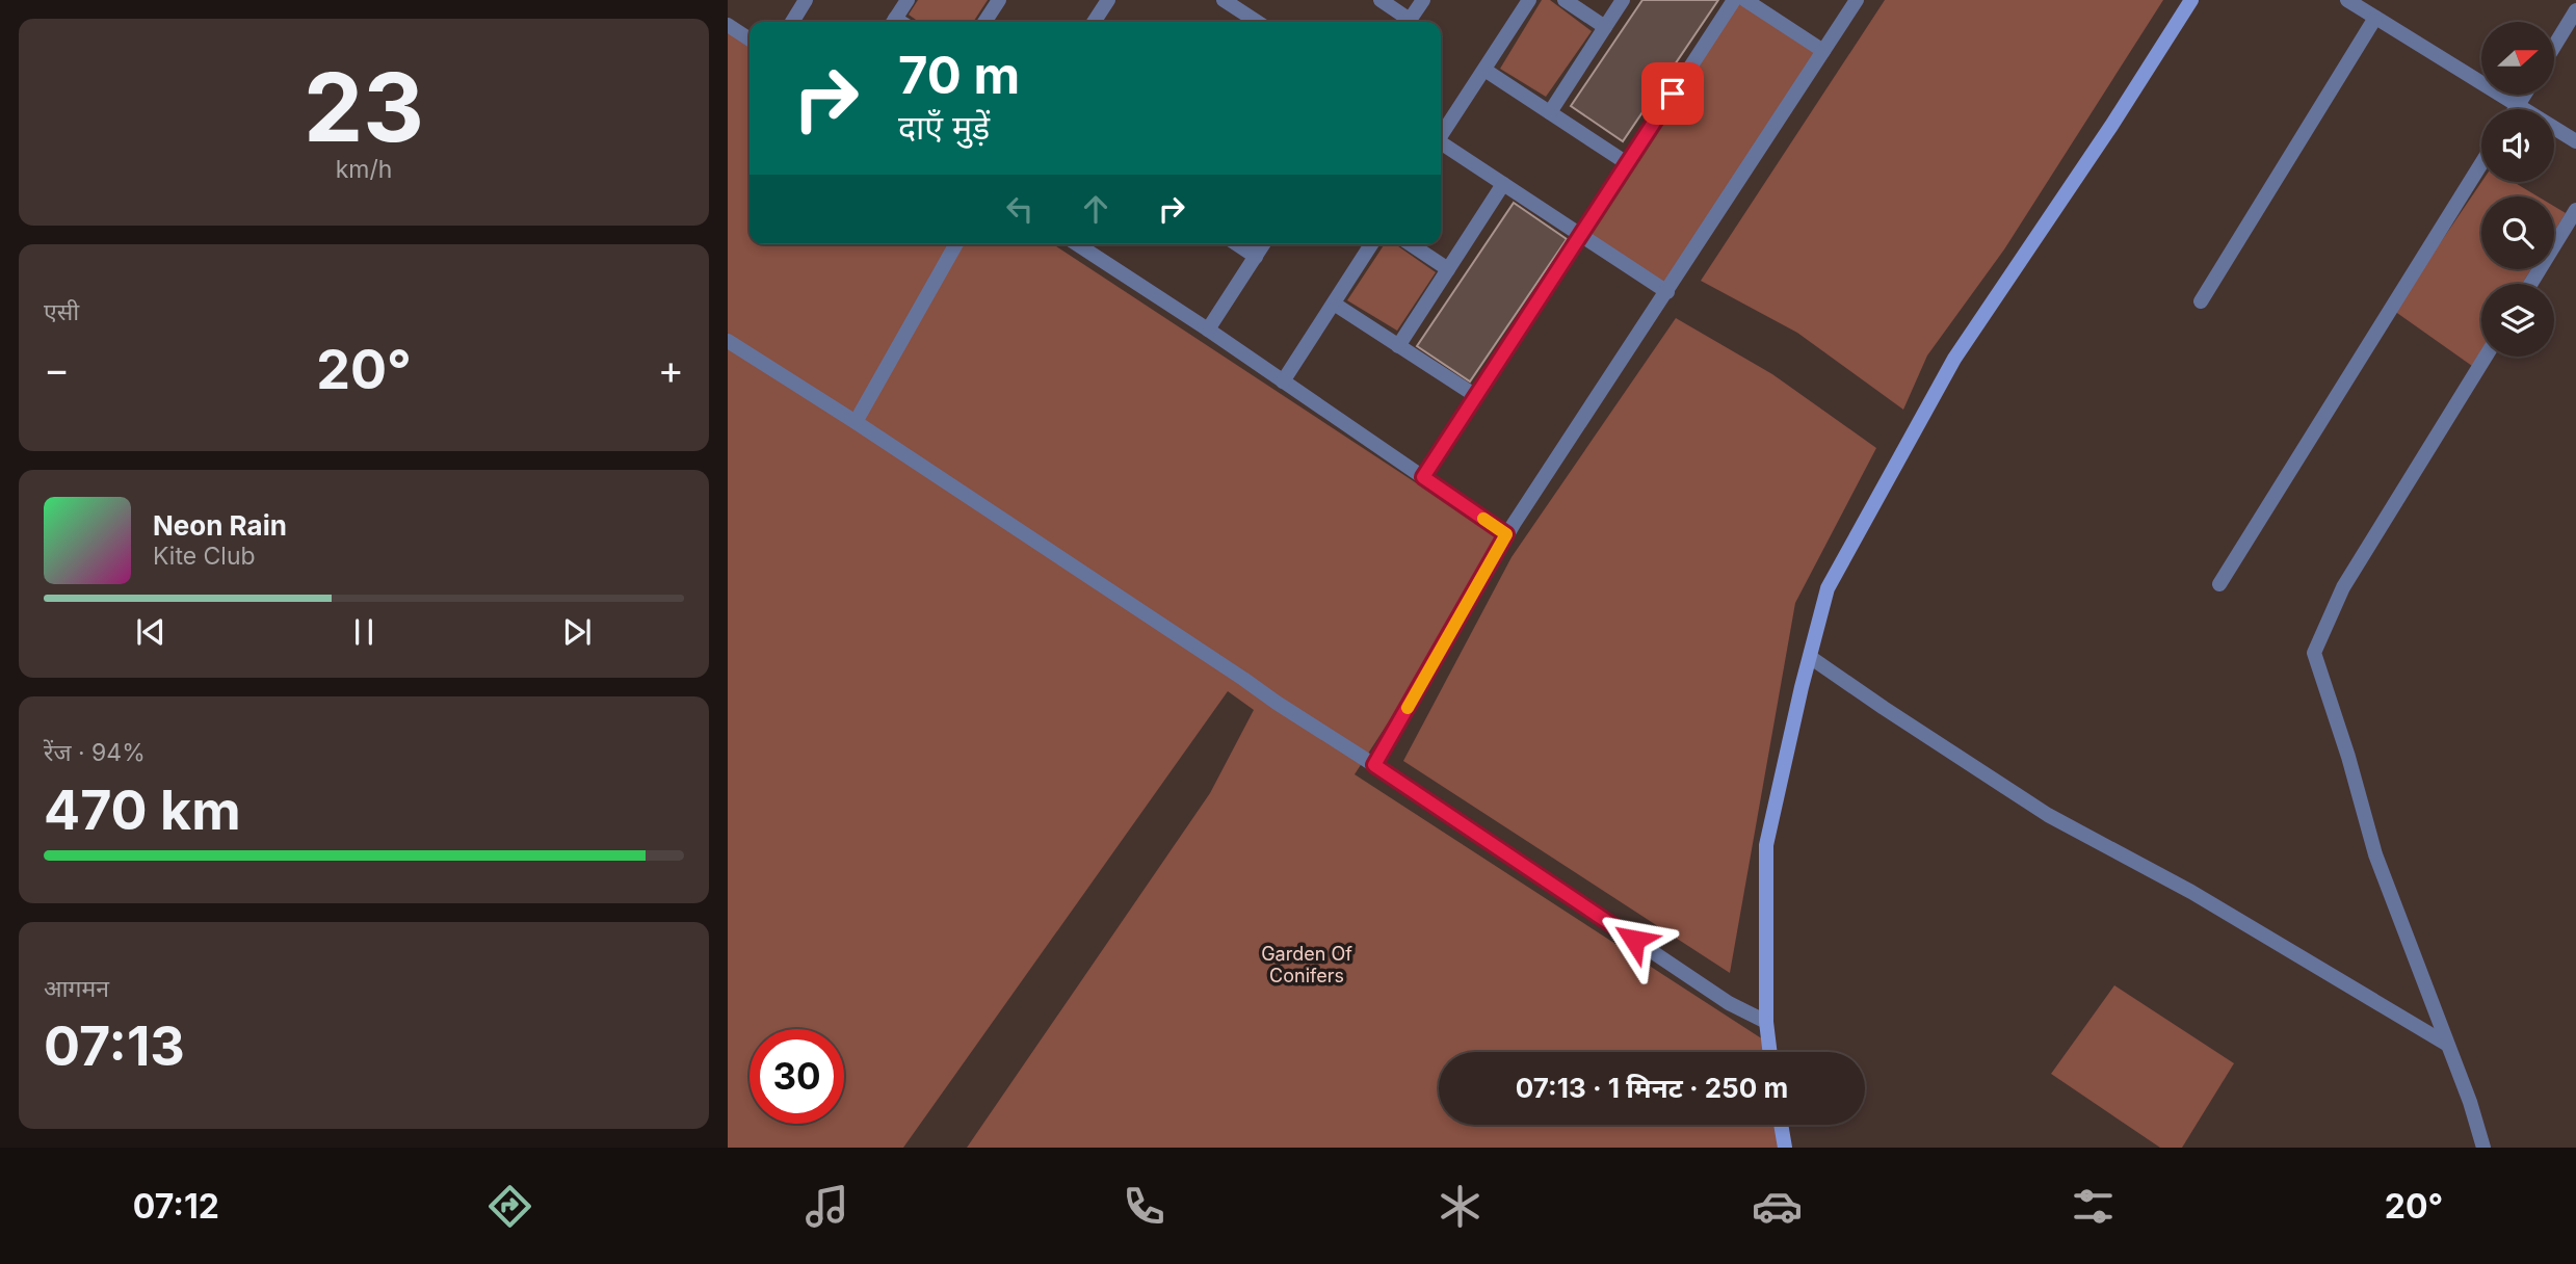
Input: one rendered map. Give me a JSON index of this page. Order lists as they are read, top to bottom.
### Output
{
  "parks": ["Garden Of Conifers"],
  "north": "right",
  "page": {
    "tile": [
      ["23", "km/h"],
      "एसी",
      ["रेंज · 94%", "470 km"],
      ["आगमन", "07:13"]
    ],
    "turn": ["70 m", "दाएँ मुड़ें"],
    "heat": ["−", "20°", "+"],
    "song": ["Neon Rain", "Kite Club"],
    "limit": "30",
    "trip": "07:13 · 1 मिनट · 250 m",
    "tabs": ["07:12", "20°"]
  }
}
